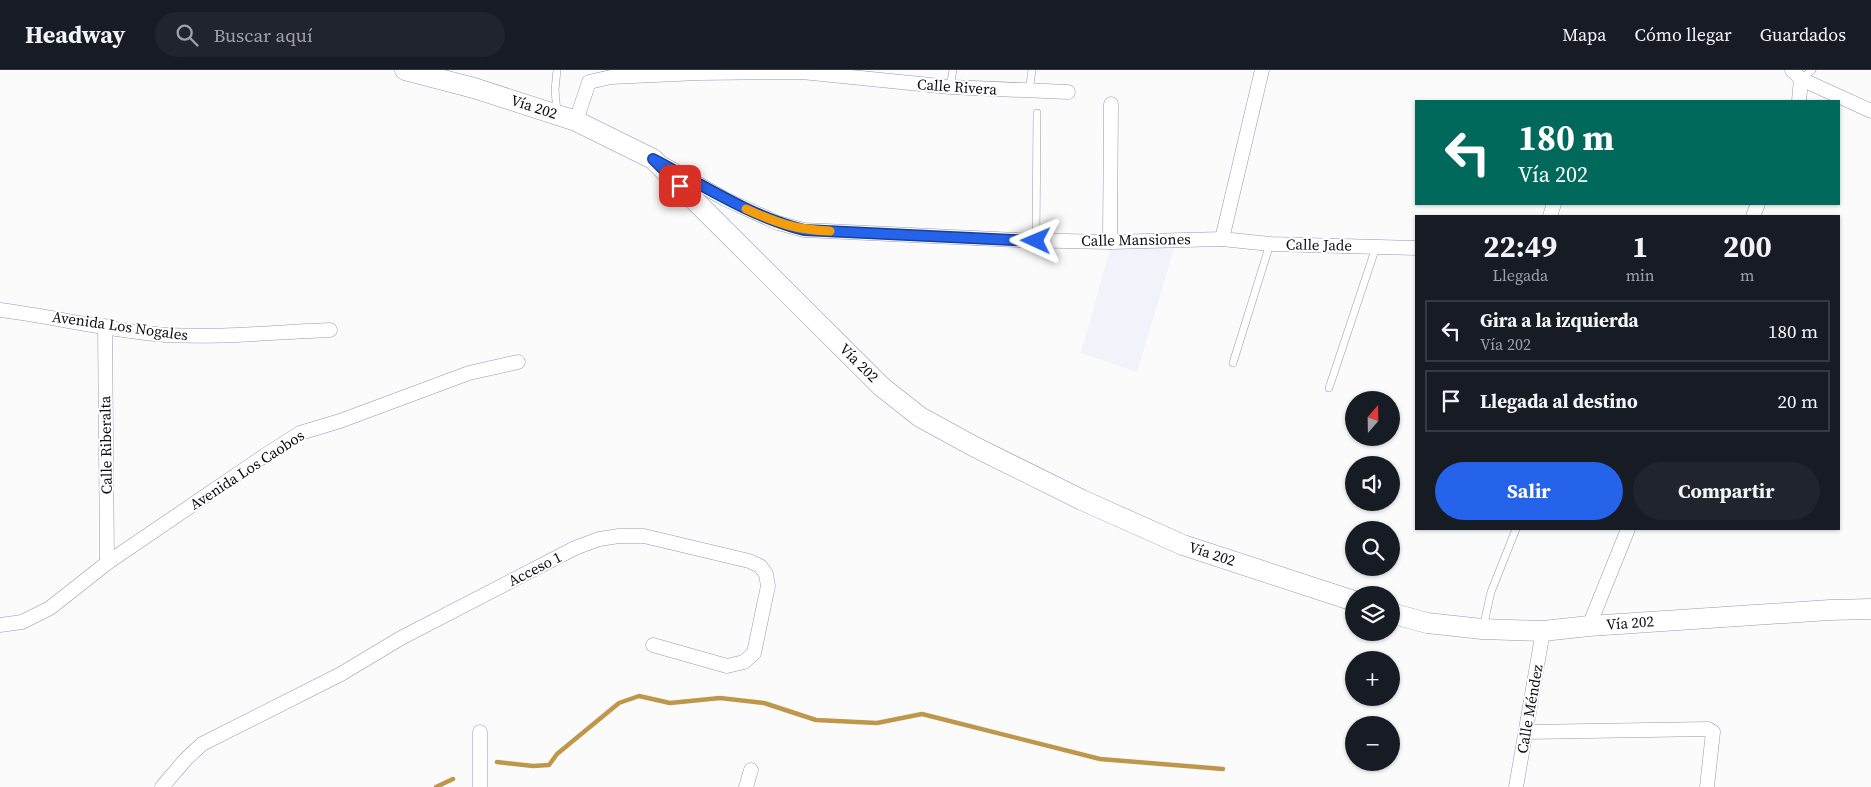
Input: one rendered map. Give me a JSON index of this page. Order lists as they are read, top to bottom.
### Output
{
  "streets": {
    "main road": ["Vía 202"],
    "street": [
      "Calle Rivera",
      "Calle Mansiones",
      "Calle Jade",
      "Avenida Los Nogales",
      "Calle Riberalta",
      "Avenida Los Caobos",
      "Acceso 1",
      "Calle Méndez"
    ]
  },
  "crossings": [
    ["Calle Rivera", "Vía 202"],
    ["Vía 202", "Calle Mansiones"],
    ["Vía 202", "Calle Méndez"],
    ["Calle Mansiones", "Calle Jade"],
    ["Avenida Los Nogales", "Calle Riberalta"],
    ["Calle Riberalta", "Avenida Los Caobos"]
  ],
  "north": "top",
  "page": {
    "header": "Headway",
    "search": "Buscar aquí",
    "nav": ["Mapa", "Cómo llegar", "Guardados"],
    "turn": ["180 m", "Vía 202"],
    "eta": [
      "22:49",
      "Llegada",
      "1",
      "min",
      "200",
      "m"
    ],
    "list": [
      {
        "name": "Gira a la izquierda",
        "note": "Vía 202",
        "value": "180 m"
      },
      {
        "name": "Llegada al destino",
        "value": "20 m"
      }
    ],
    "map_buttons": ["+", "−"],
    "buttons": ["Salir", "Compartir"]
  }
}
